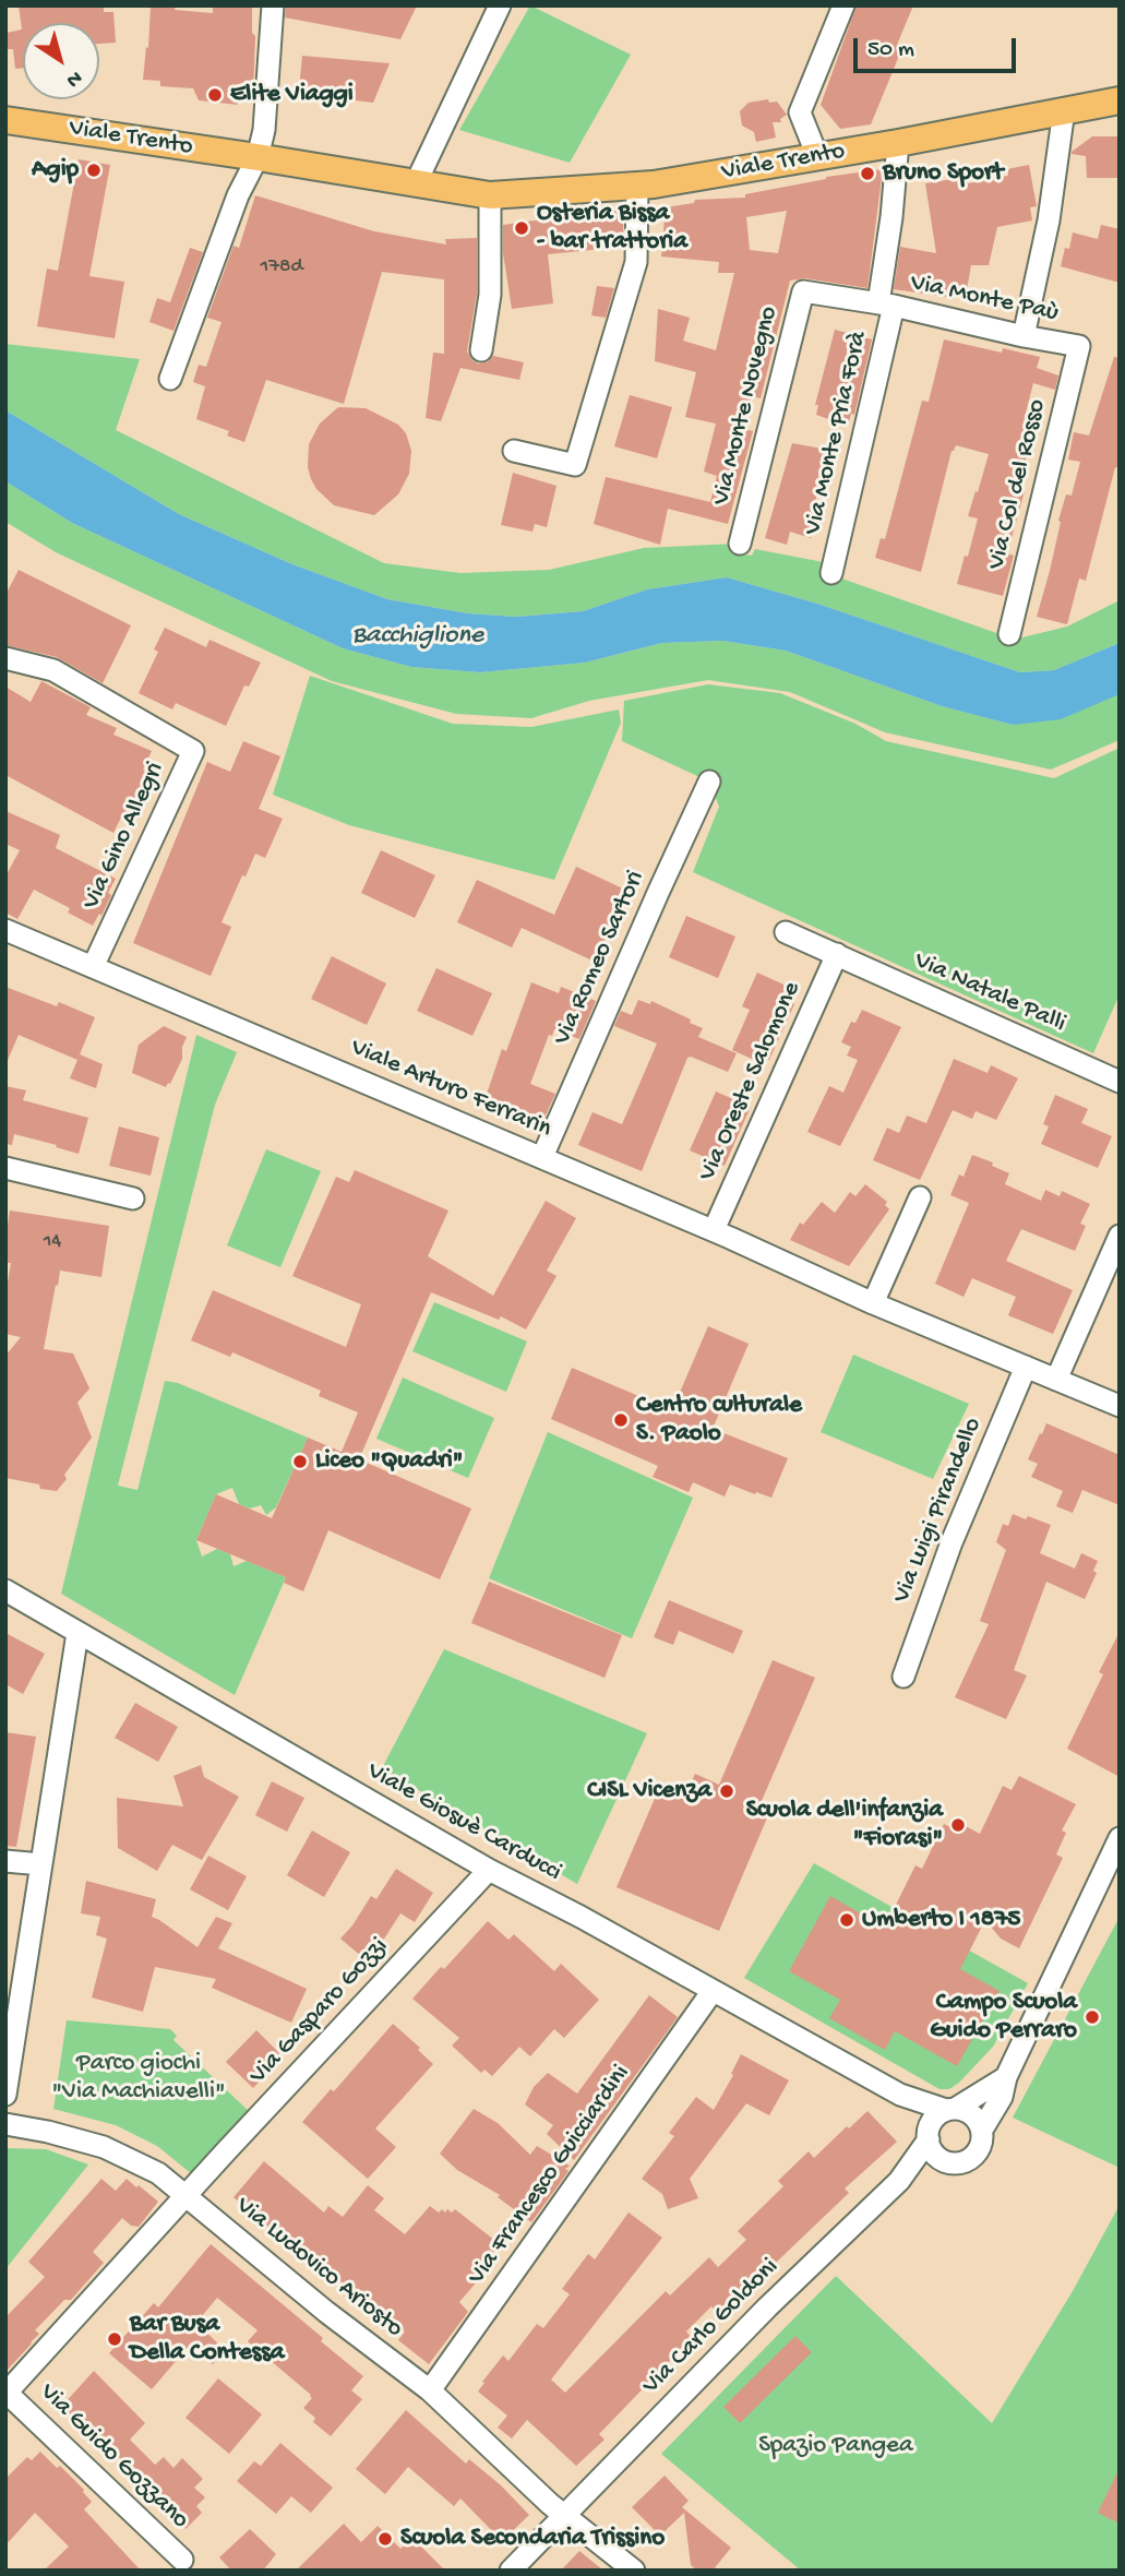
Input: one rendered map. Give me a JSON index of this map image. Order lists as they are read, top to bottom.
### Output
{
  "streets": {
    "main road": ["Viale Trento"],
    "street": [
      "Via Monte Paù",
      "Via Monte Novegno",
      "Via Monte Pria Forà",
      "Via Col del Rosso",
      "Via Gino Allegri",
      "Via Romeo Sartori",
      "Via Natale Palli",
      "Via Oreste Salomone",
      "Viale Arturo Ferrarin",
      "Via Luigi Pirandello",
      "Viale Giosuè Carducci",
      "Via Gasparo Gozzi",
      "Via Francesco Guicciardini",
      "Via Ludovico Ariosto",
      "Via Carlo Goldoni",
      "Via Guido Gozzano"
    ]
  },
  "crossings": [
    ["Via Monte Paù", "Via Monte Novegno"],
    ["Via Monte Paù", "Via Monte Pria Forà"],
    ["Via Monte Paù", "Via Col del Rosso"],
    ["Via Monte Novegno", "Via Monte Pria Forà"],
    ["Via Gino Allegri", "Viale Arturo Ferrarin"],
    ["Via Romeo Sartori", "Viale Arturo Ferrarin"],
    ["Via Natale Palli", "Via Oreste Salomone"],
    ["Via Oreste Salomone", "Viale Arturo Ferrarin"],
    ["Viale Arturo Ferrarin", "Via Luigi Pirandello"],
    ["Viale Giosuè Carducci", "Via Gasparo Gozzi"],
    ["Viale Giosuè Carducci", "Via Francesco Guicciardini"],
    ["Viale Giosuè Carducci", "Via Carlo Goldoni"],
    ["Via Gasparo Gozzi", "Via Ludovico Ariosto"],
    ["Via Gasparo Gozzi", "Via Guido Gozzano"],
    ["Via Francesco Guicciardini", "Via Ludovico Ariosto"],
    ["Via Ludovico Ariosto", "Via Carlo Goldoni"]
  ],
  "water": ["Bacchiglione"],
  "parks": ["Parco giochi \"Via Machiavelli\"", "Spazio Pangea"],
  "places": [
    "Elite Viaggi",
    "Agip",
    "Bruno Sport",
    "Osteria Bissa - bar trattoria",
    "Centro culturale S. Paolo",
    "Liceo \"Quadri\"",
    "CISL Vicenza",
    "Scuola dell'infanzia \"Fiorasi\"",
    "Umberto I 1875",
    "Campo Scuola Guido Perraro",
    "Bar Busa Della Contessa",
    "Scuola Secondaria Trissino"
  ],
  "house_numbers": ["178d", "14"],
  "scale_bar": "50 m",
  "north": "bottom right"
}
